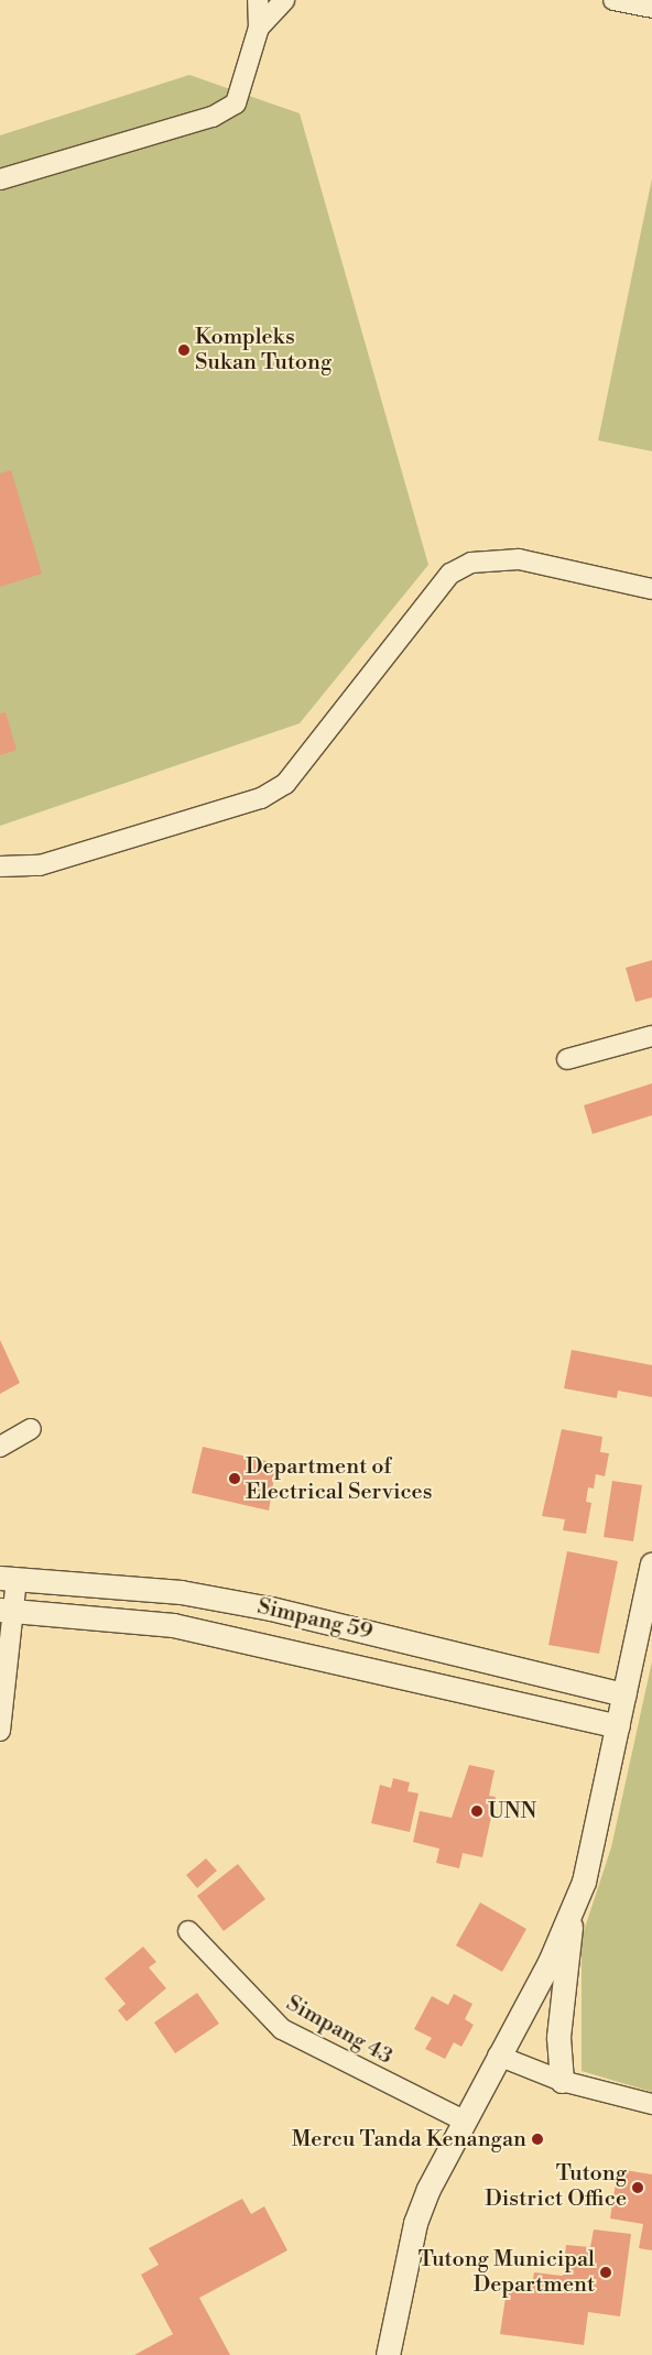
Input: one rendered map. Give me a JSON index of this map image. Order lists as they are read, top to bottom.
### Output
{
  "streets": {
    "street": ["Simpang 59", "Simpang 43"]
  },
  "places": [
    "Kompleks Sukan Tutong",
    "Department of Electrical Services",
    "UNN",
    "Mercu Tanda Kenangan",
    "Tutong District Office",
    "Tutong Municipal Department"
  ]
}
